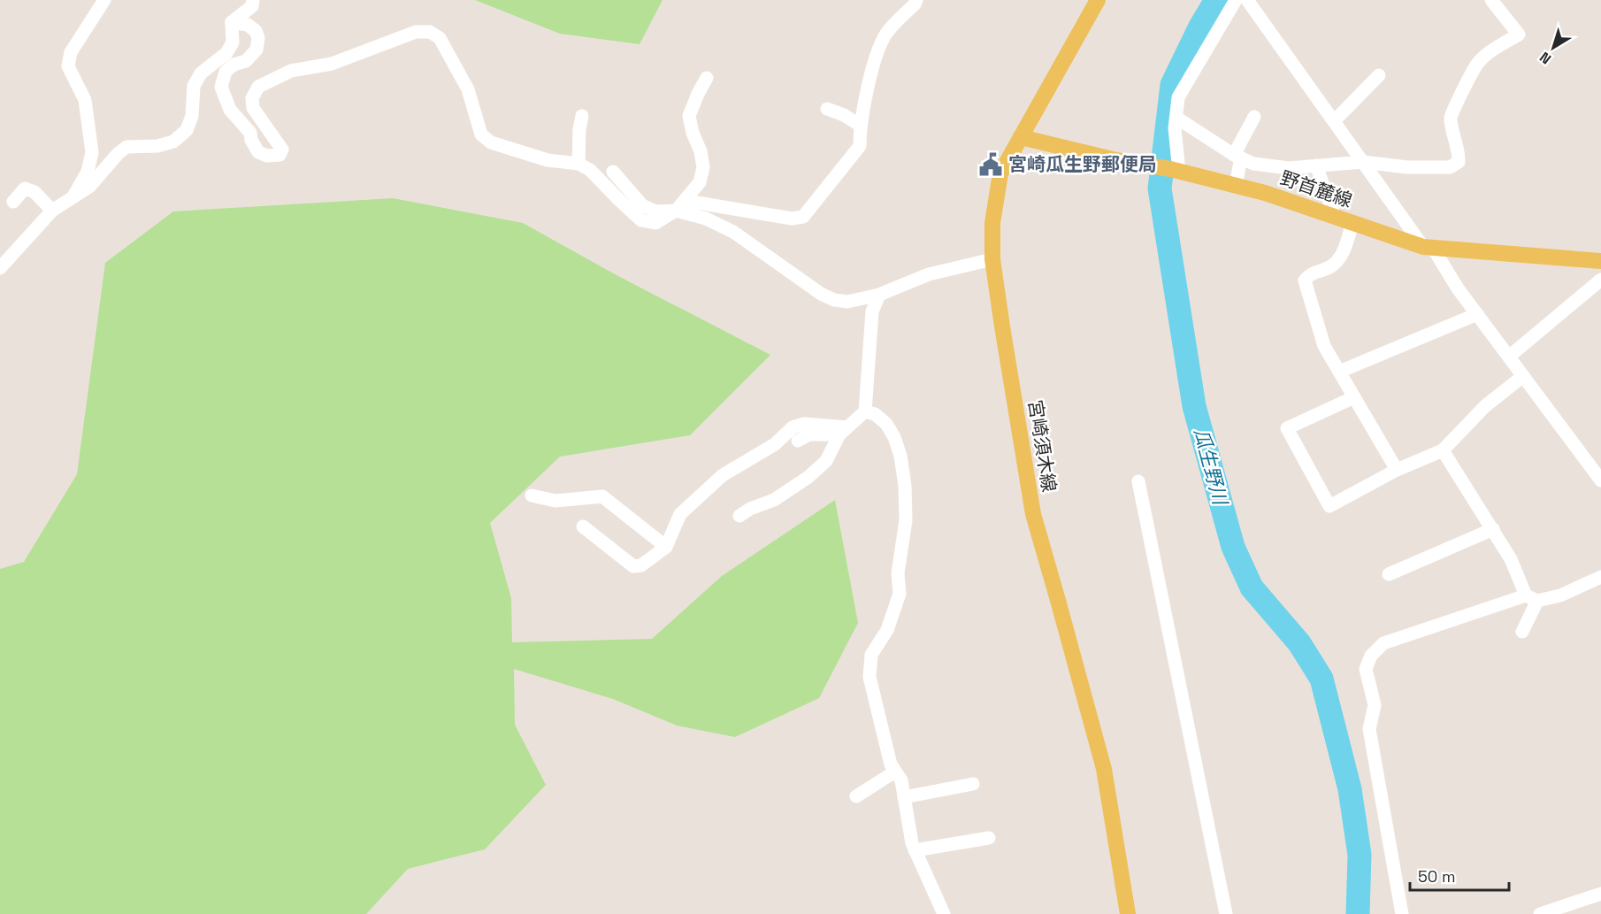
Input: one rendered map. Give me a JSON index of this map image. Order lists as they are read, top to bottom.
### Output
{
  "streets": {
    "main road": ["野首麓線", "宮崎須木線"]
  },
  "crossings": [
    ["野首麓線", "宮崎須木線"]
  ],
  "water": ["瓜生野川"],
  "places": {
    "public building": ["宮崎瓜生野郵便局"]
  },
  "scale_bar": "50 m",
  "north": "bottom left"
}
